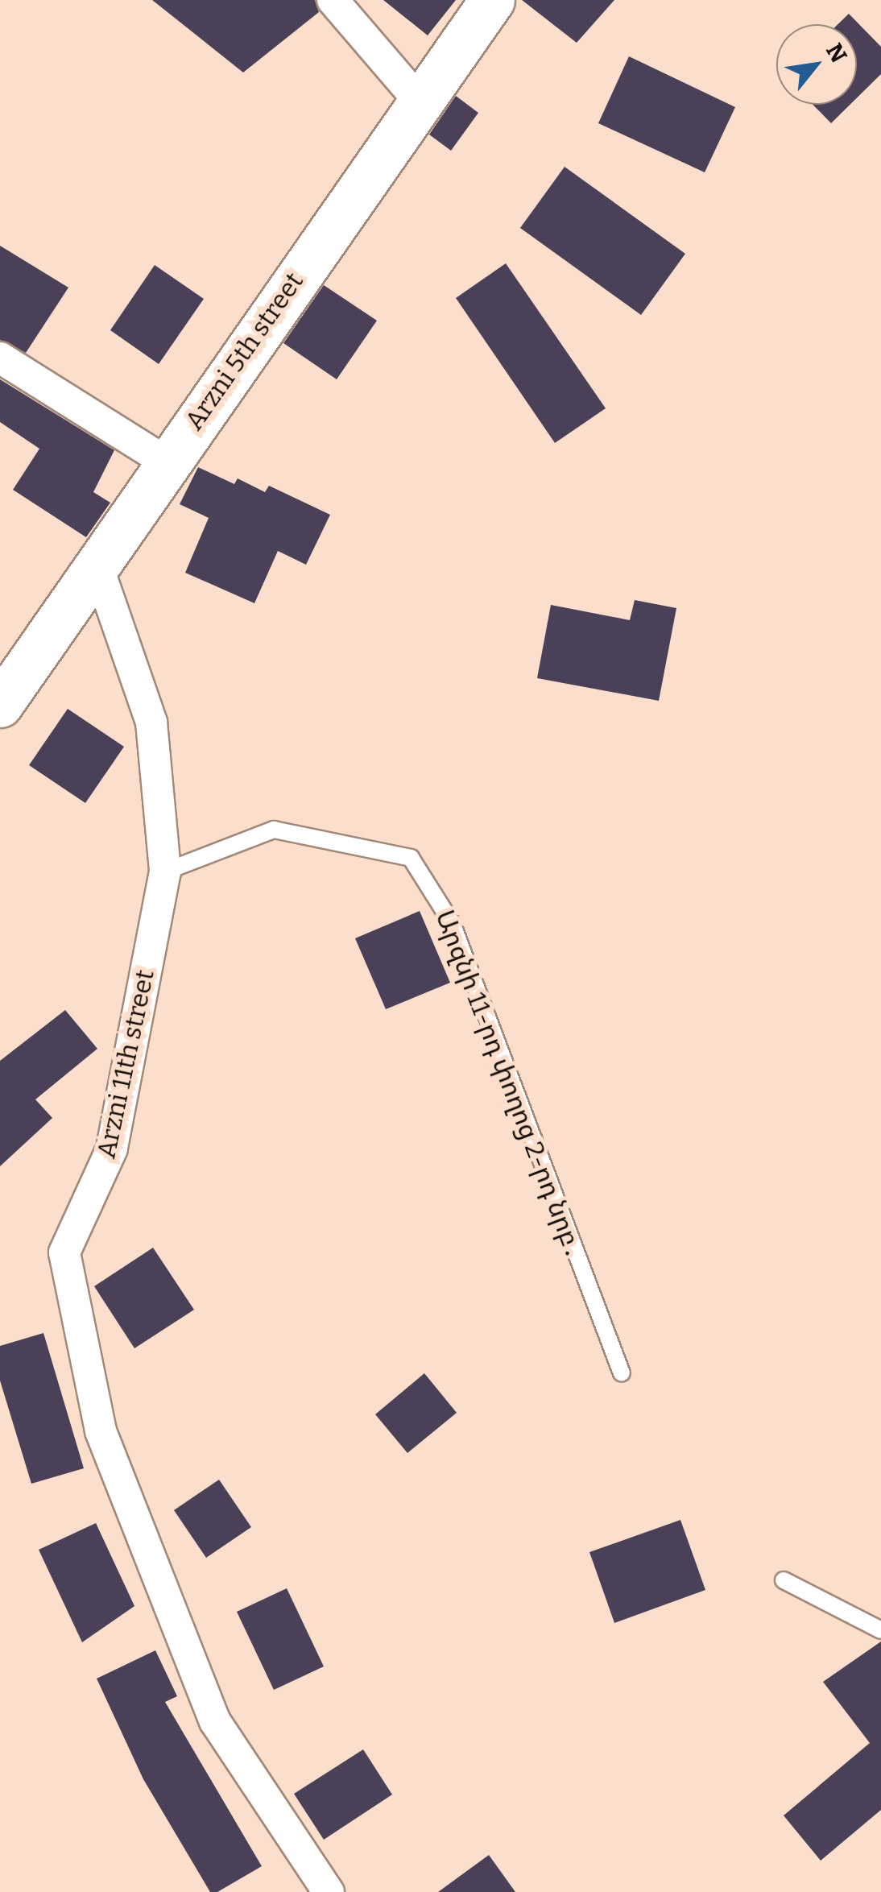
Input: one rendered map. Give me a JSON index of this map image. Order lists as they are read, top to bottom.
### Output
{
  "streets": {
    "street": ["Arzni 5th street", "Arzni 11th street"],
    "lane": ["Արզնի 11-րդ փողոց 2-րդ նրբ․"]
  },
  "crossings": [
    ["Arzni 5th street", "Arzni 11th street"],
    ["Arzni 11th street", "Արզնի 11-րդ փողոց 2-րդ նրբ․"]
  ],
  "north": "top right"
}
